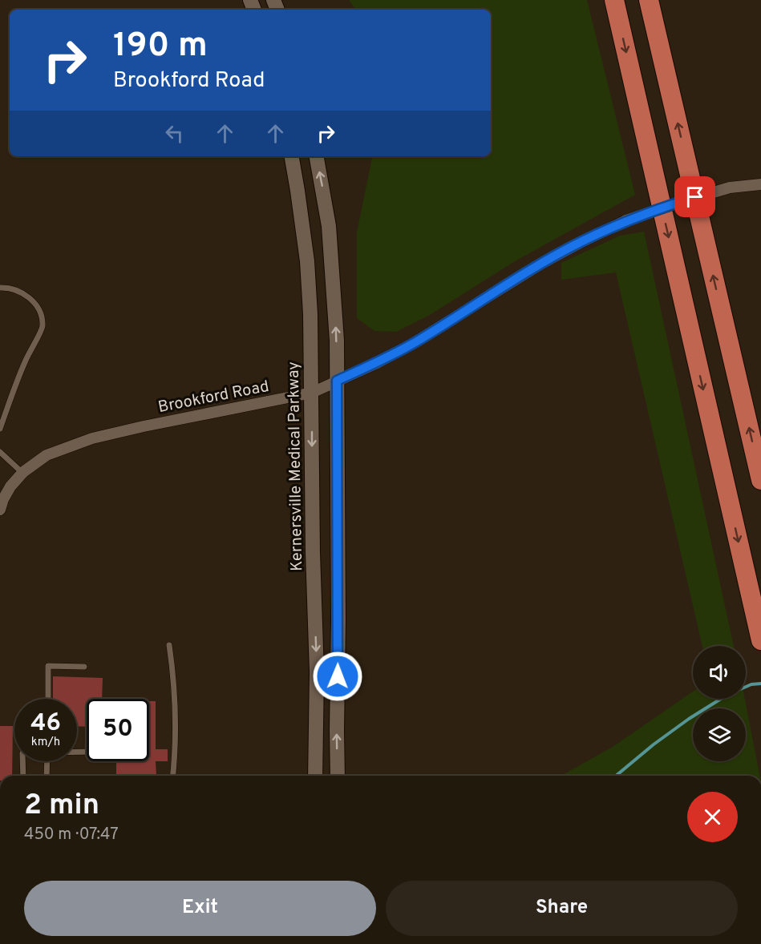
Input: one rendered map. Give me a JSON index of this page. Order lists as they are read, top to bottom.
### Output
{
  "streets": {
    "main road": ["Kernersville Medical Parkway"],
    "street": ["Brookford Road"]
  },
  "crossings": [
    ["Brookford Road", "Kernersville Medical Parkway"]
  ],
  "page": {
    "turn": ["190 m", "Brookford Road"],
    "speed": "46 km/h",
    "limit": "50",
    "heading": ["2 min", "450 m · 07:47"],
    "buttons": ["Exit", "Share"]
  }
}
